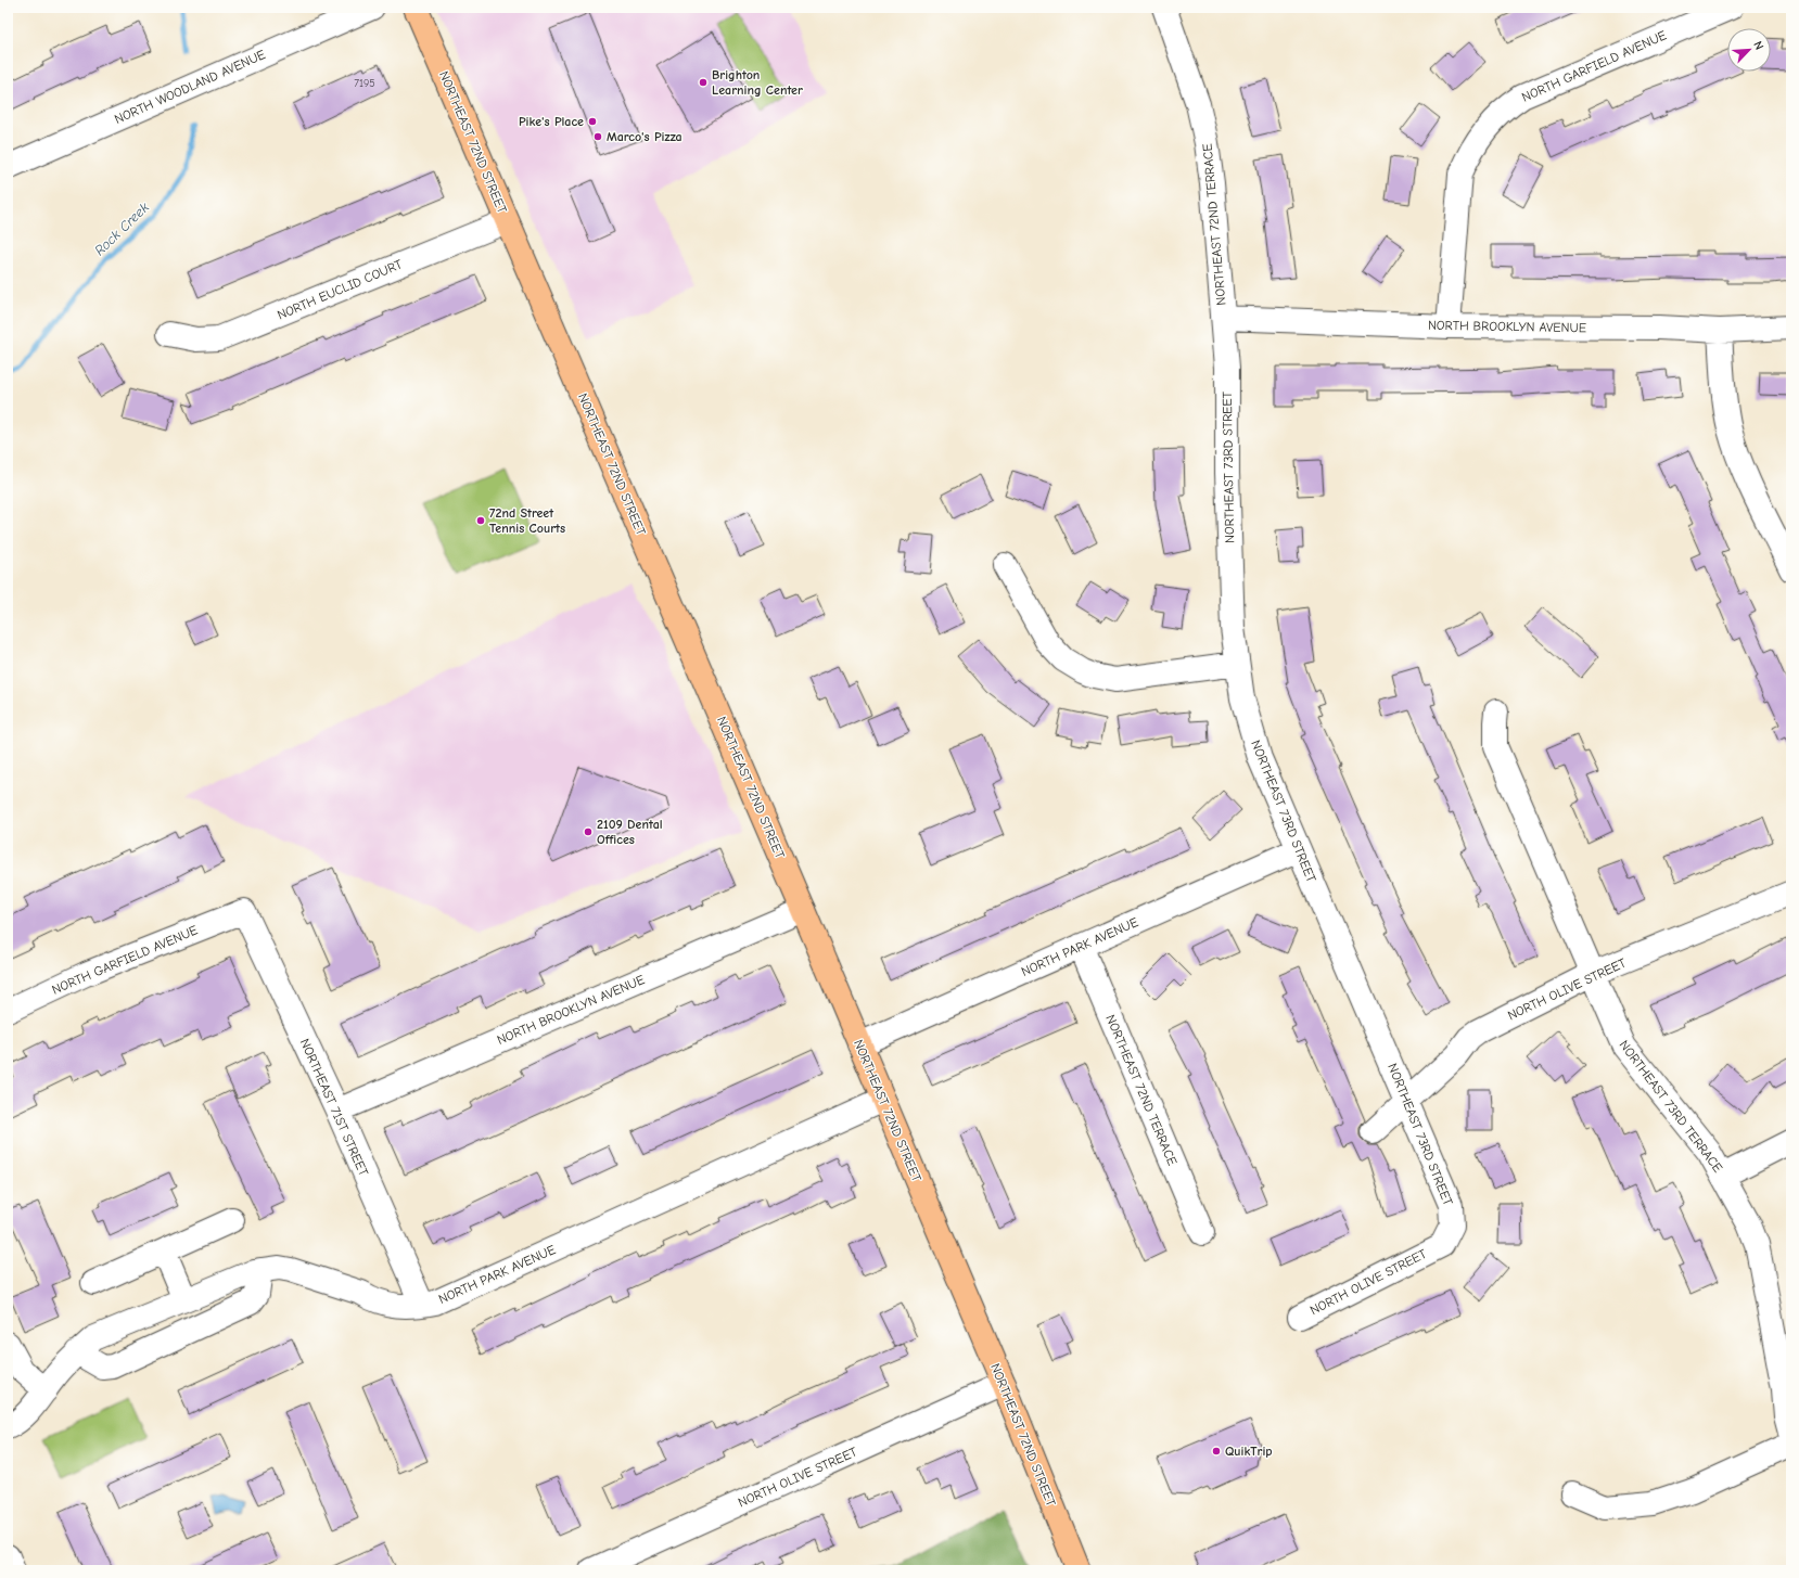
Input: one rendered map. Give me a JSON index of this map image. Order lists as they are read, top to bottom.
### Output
{
  "streets": {
    "main road": ["NORTHEAST 72ND STREET"],
    "street": [
      "NORTH GARFIELD AVENUE",
      "NORTH WOODLAND AVENUE",
      "NORTHEAST 72ND TERRACE",
      "NORTH EUCLID COURT",
      "NORTH BROOKLYN AVENUE",
      "NORTHEAST 73RD STREET",
      "NORTH PARK AVENUE",
      "NORTH OLIVE STREET",
      "NORTHEAST 73RD TERRACE",
      "NORTHEAST 71ST STREET"
    ]
  },
  "crossings": [
    ["NORTH GARFIELD AVENUE", "NORTH BROOKLYN AVENUE"],
    ["NORTH GARFIELD AVENUE", "NORTHEAST 71ST STREET"],
    ["NORTHEAST 72ND STREET", "NORTH EUCLID COURT"],
    ["NORTHEAST 72ND STREET", "NORTH BROOKLYN AVENUE"],
    ["NORTHEAST 72ND STREET", "NORTH PARK AVENUE"],
    ["NORTHEAST 72ND STREET", "NORTH OLIVE STREET"],
    ["NORTHEAST 72ND TERRACE", "NORTH BROOKLYN AVENUE"],
    ["NORTHEAST 72ND TERRACE", "NORTHEAST 73RD STREET"],
    ["NORTHEAST 72ND TERRACE", "NORTH PARK AVENUE"],
    ["NORTH BROOKLYN AVENUE", "NORTHEAST 73RD STREET"],
    ["NORTH BROOKLYN AVENUE", "NORTHEAST 71ST STREET"],
    ["NORTHEAST 73RD STREET", "NORTH PARK AVENUE"],
    ["NORTHEAST 73RD STREET", "NORTH OLIVE STREET"],
    ["NORTH PARK AVENUE", "NORTHEAST 71ST STREET"],
    ["NORTH OLIVE STREET", "NORTHEAST 73RD TERRACE"]
  ],
  "water": ["Rock Creek"],
  "places": [
    "Brighton Learning Center",
    "Pike's Place",
    "Marco's Pizza",
    "72nd Street Tennis Courts",
    "2109 Dental Offices",
    "QuikTrip"
  ],
  "house_numbers": ["7195"],
  "north": "top right"
}
